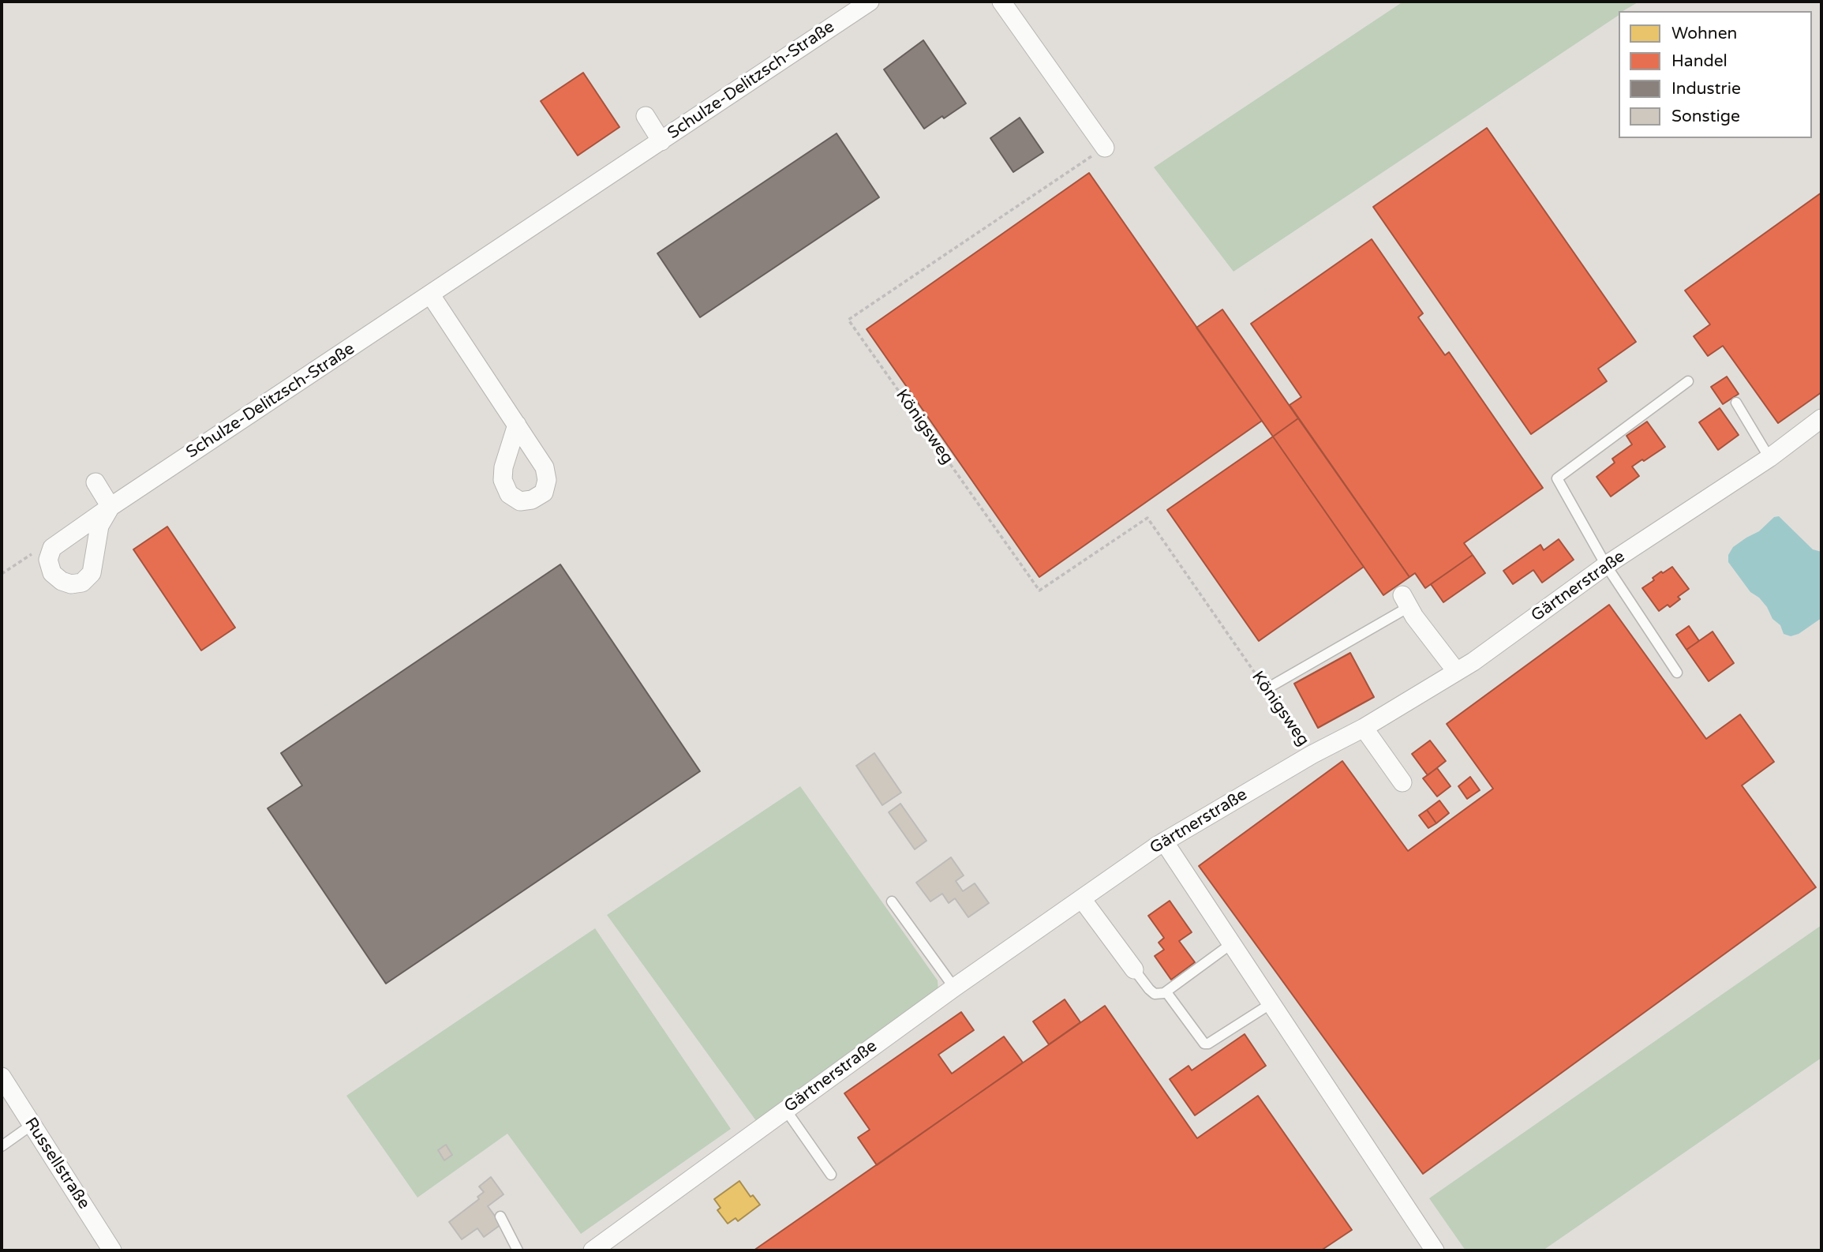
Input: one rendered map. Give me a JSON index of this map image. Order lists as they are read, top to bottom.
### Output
{
  "streets": {
    "street": ["Schulze-Delitzsch-Straße", "Gärtnerstraße", "Russellstraße"],
    "path": ["Königsweg"]
  },
  "crossings": [
    ["Königsweg", "Gärtnerstraße"]
  ],
  "legend": [
    "Wohnen",
    "Handel",
    "Industrie",
    "Sonstige"
  ]
}
